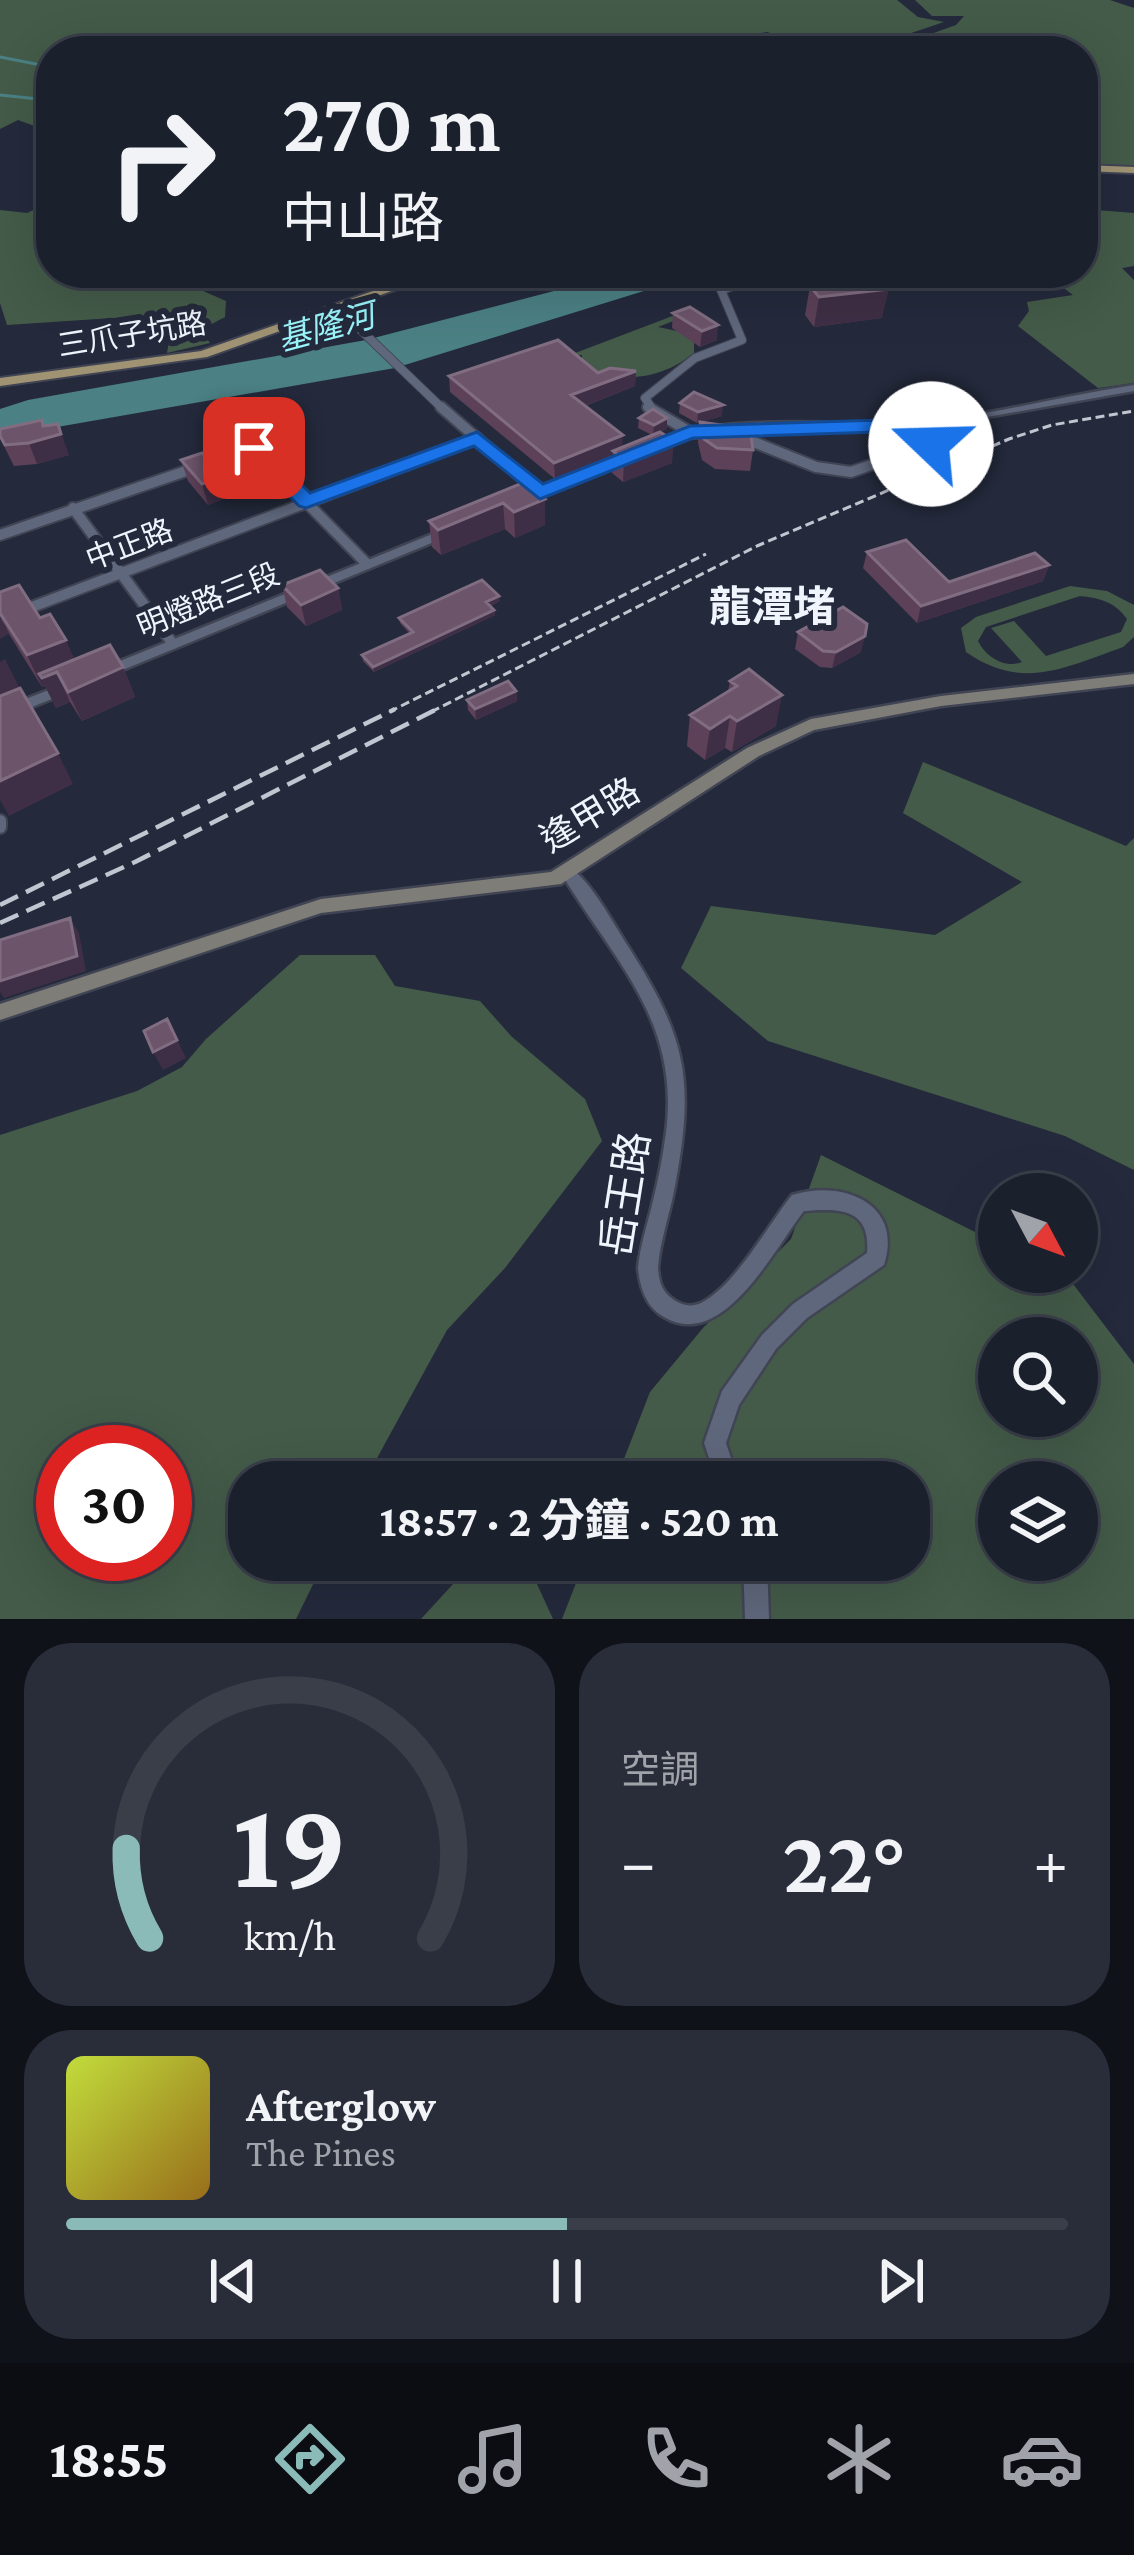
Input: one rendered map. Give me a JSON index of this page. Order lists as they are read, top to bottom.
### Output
{
  "streets": {
    "main road": ["三爪子坑路", "逢甲路"],
    "street": ["中正路", "明燈路三段", "岳王路"]
  },
  "crossings": [
    ["逢甲路", "岳王路"]
  ],
  "districts": ["龍潭堵"],
  "water": ["基隆河"],
  "north": "bottom right",
  "page": {
    "turn": ["270 m", "中山路"],
    "limit": "30",
    "trip": "18:57 · 2 分鐘 · 520 m",
    "tile": "空調",
    "heat": ["−", "22°", "+"],
    "song": ["Afterglow", "The Pines"],
    "tabs": "18:55",
    "gauge": ["19", "km/h"]
  }
}
